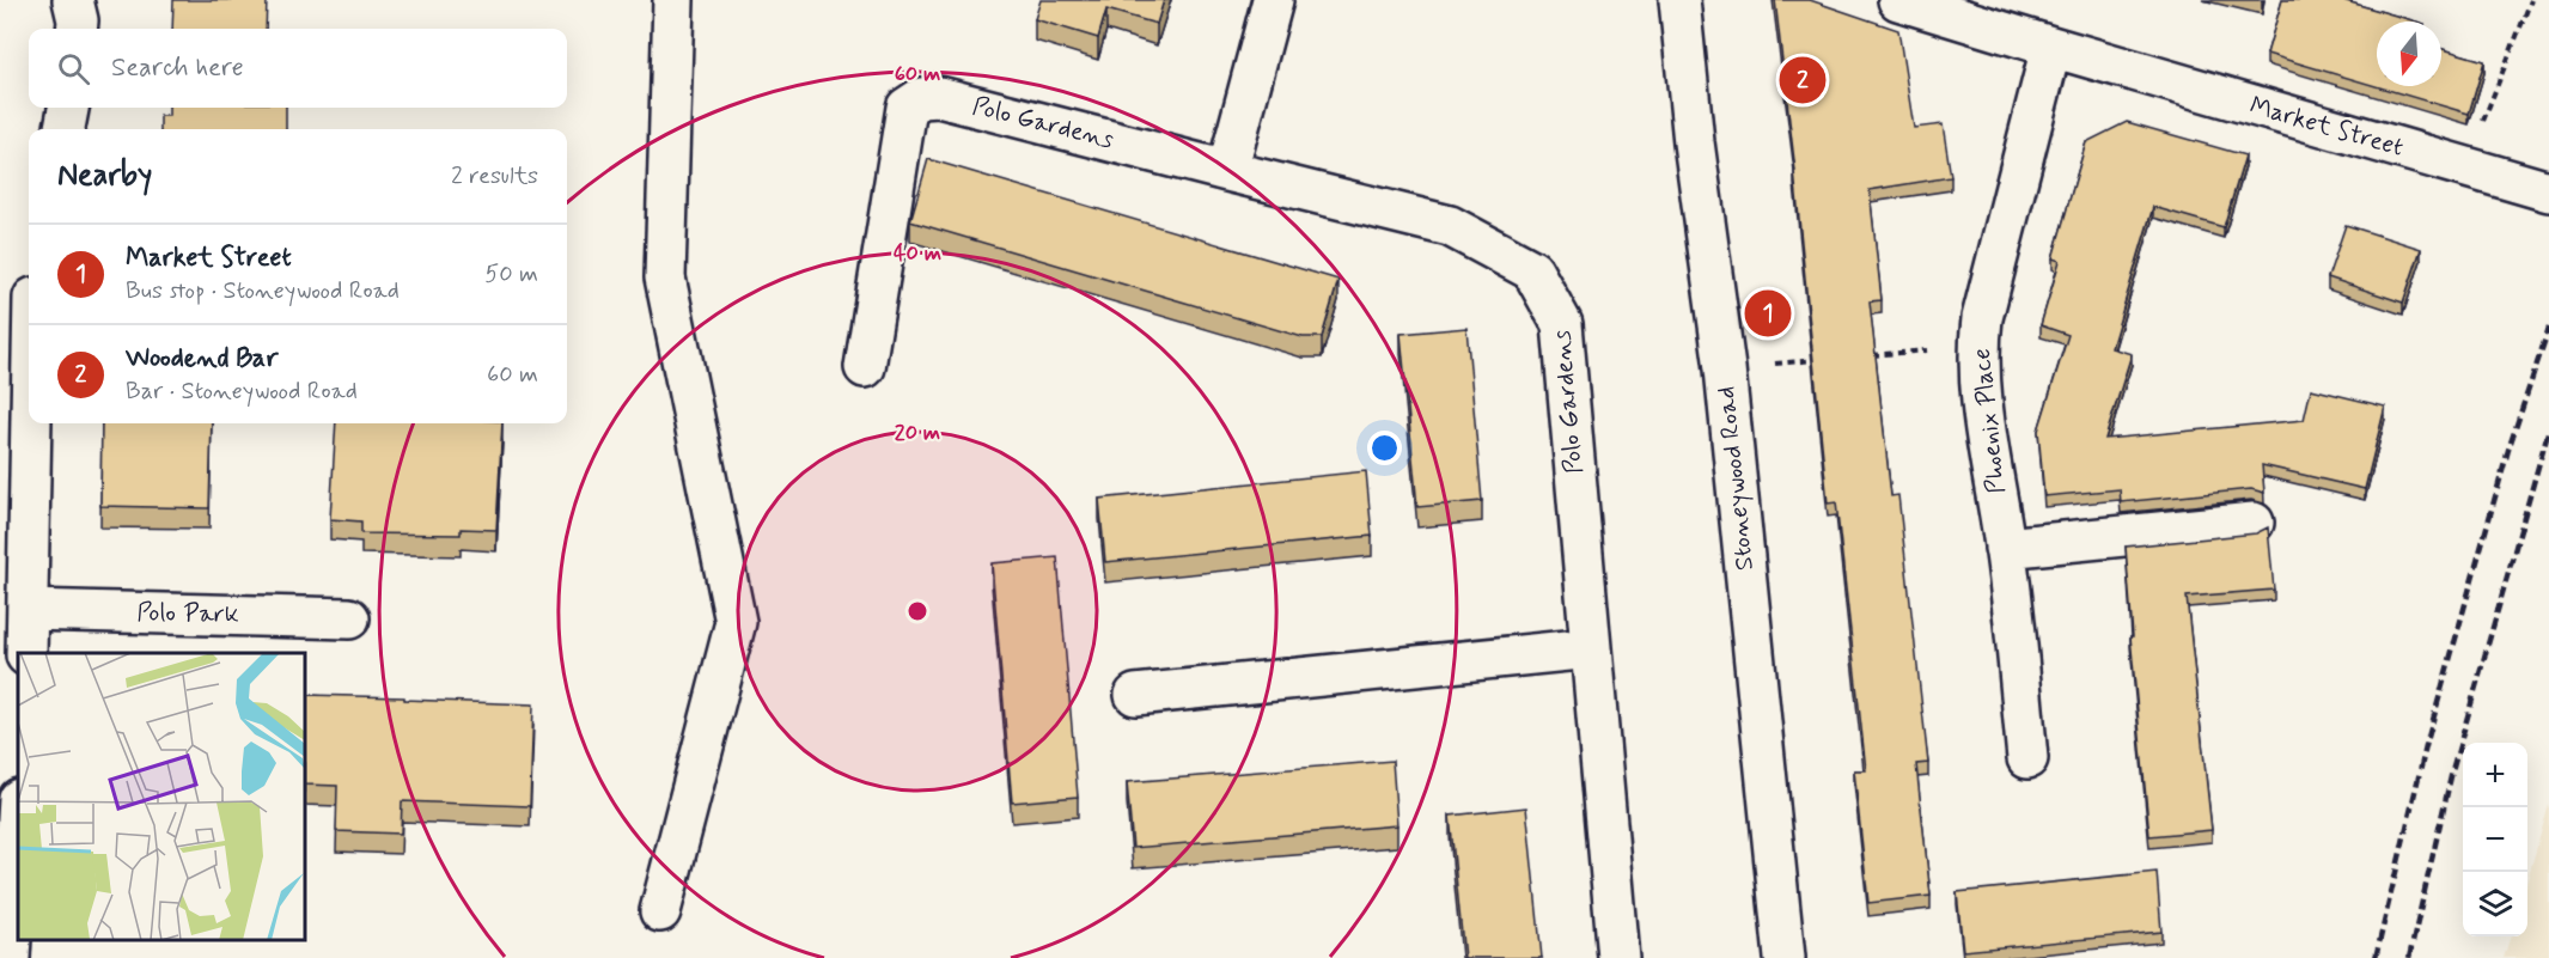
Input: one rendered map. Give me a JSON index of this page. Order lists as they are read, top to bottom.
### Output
{
  "streets": {
    "street": [
      "Polo Gardens",
      "Market Street",
      "Phoenix Place",
      "Stoneywood Road",
      "Polo Park"
    ]
  },
  "crossings": [
    ["Market Street", "Phoenix Place"]
  ],
  "north": "bottom",
  "page": {
    "search": "Search here",
    "pins": ["2", "1"],
    "heading": ["Nearby", "2 results"],
    "list": [
      {
        "mark": "1",
        "name": "Market Street",
        "note": "Bus stop · Stoneywood Road",
        "value": "50 m"
      },
      {
        "mark": "2",
        "name": "Woodend Bar",
        "note": "Bar · Stoneywood Road",
        "value": "60 m"
      }
    ],
    "map_buttons": ["+", "−"]
  },
  "rings": ["60 m", "40 m", "20 m"]
}
